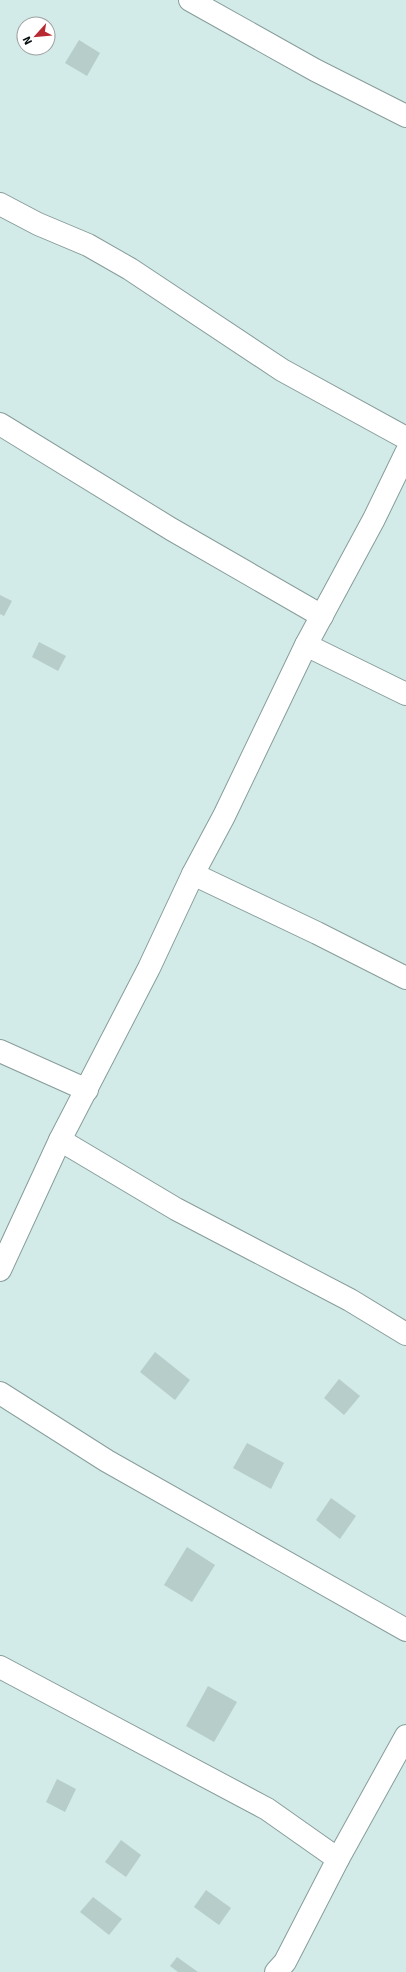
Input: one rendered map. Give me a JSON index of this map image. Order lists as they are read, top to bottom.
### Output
{
  "north": "bottom left"
}
